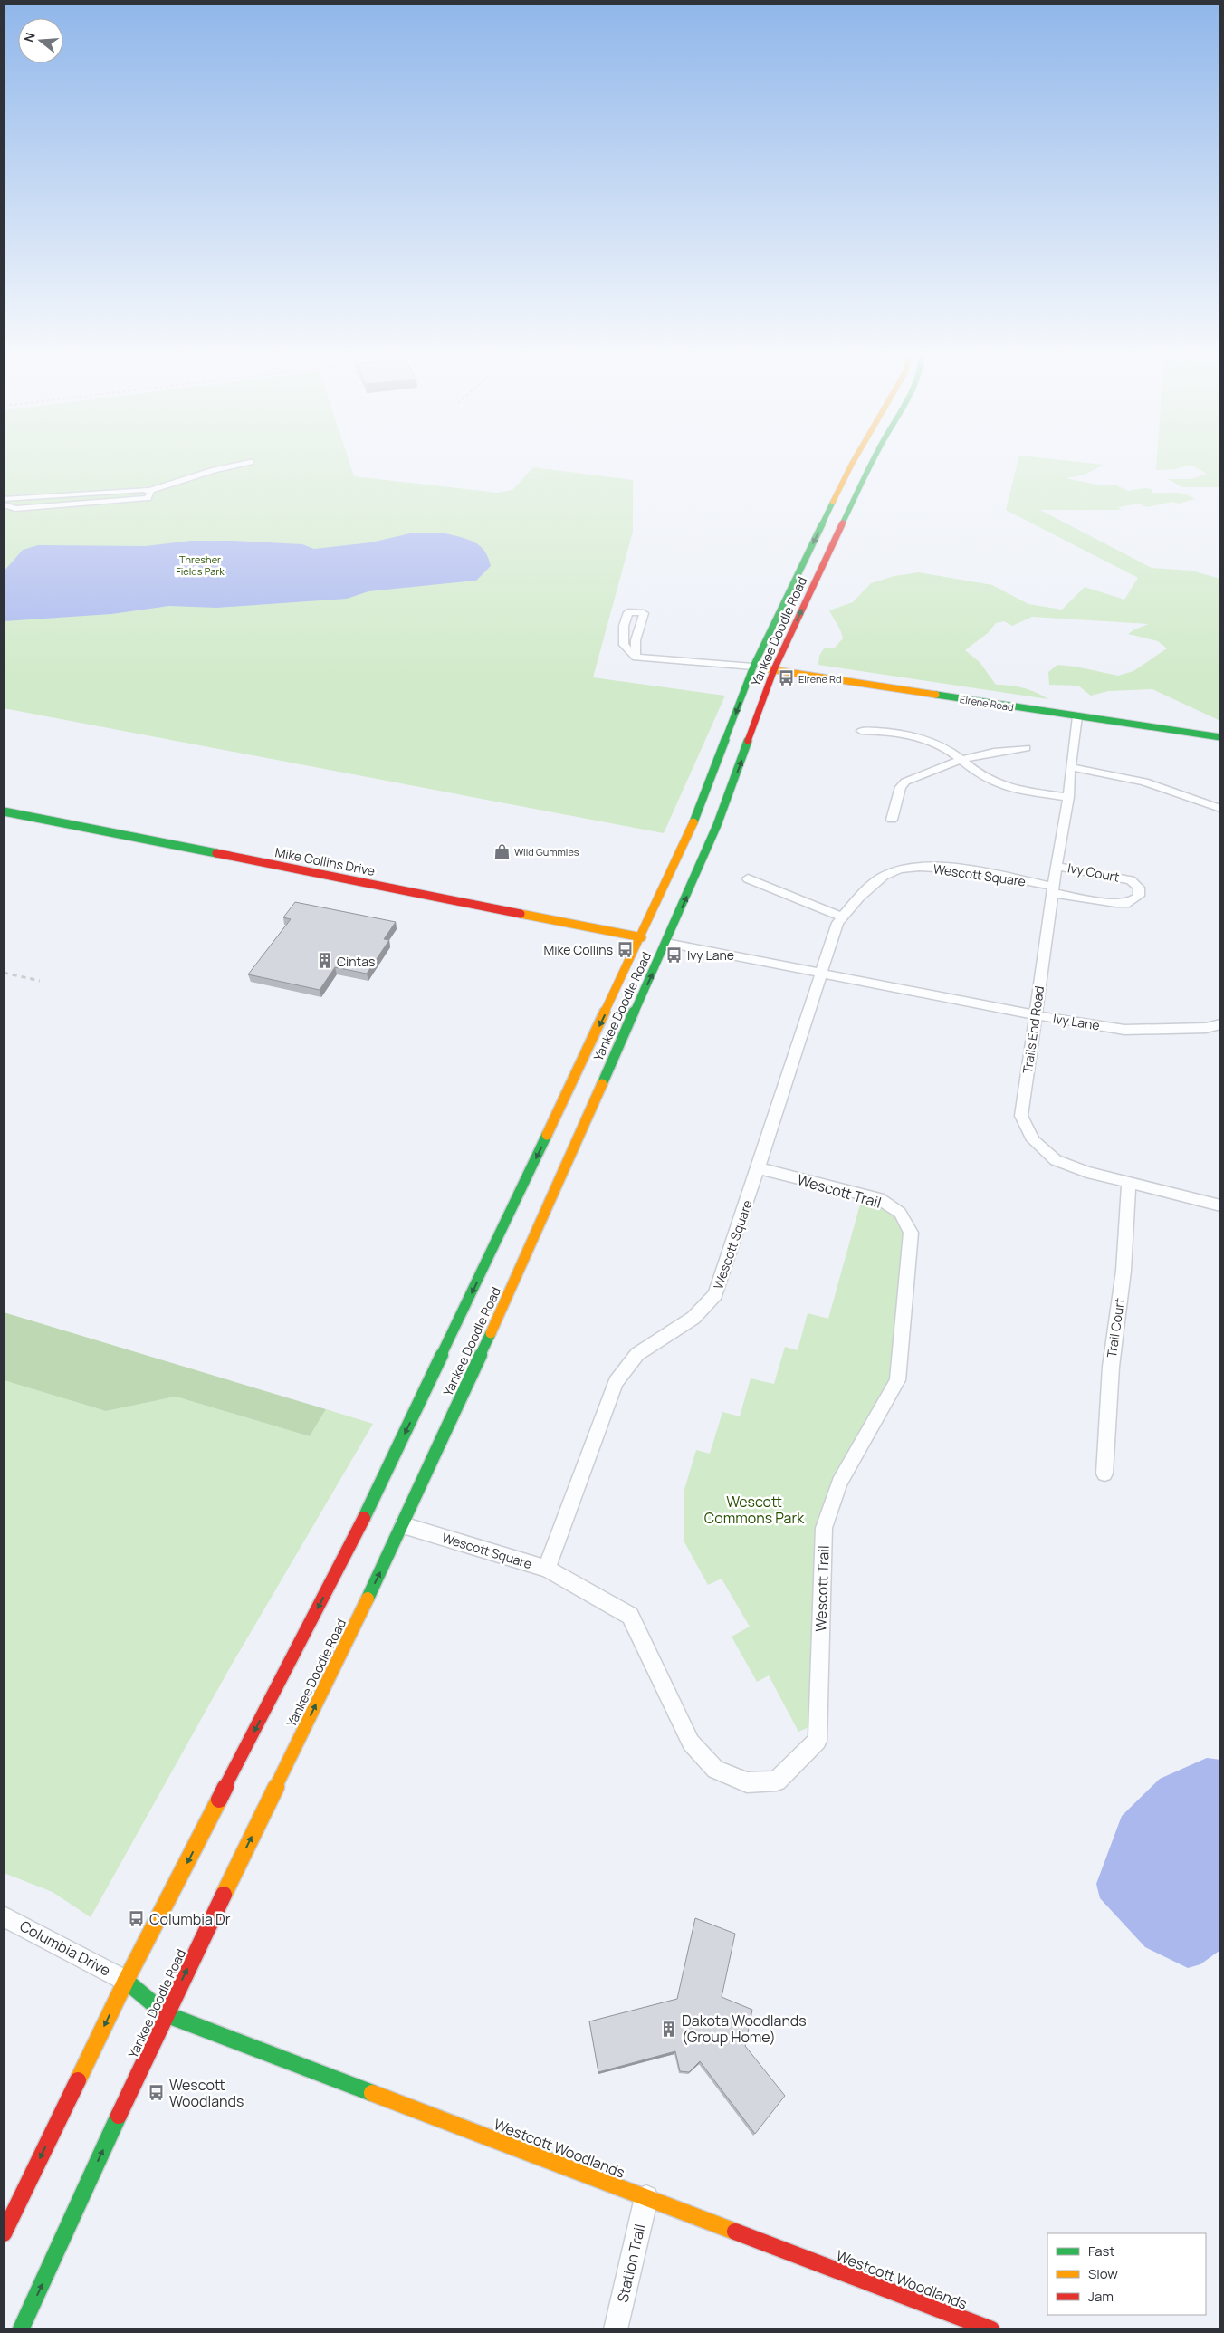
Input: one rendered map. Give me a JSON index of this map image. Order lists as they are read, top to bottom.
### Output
{
  "streets": {
    "main road": [
      "Yankee Doodle Road",
      "Elrene Road",
      "Mike Collins Drive",
      "Westcott Woodlands"
    ],
    "street": [
      "Ivy Court",
      "Wescott Square",
      "Ivy Lane",
      "Trails End Road",
      "Wescott Trail",
      "Trail Court",
      "Columbia Drive",
      "Station Trail"
    ]
  },
  "crossings": [
    ["Yankee Doodle Road", "Elrene Road"],
    ["Yankee Doodle Road", "Mike Collins Drive"],
    ["Yankee Doodle Road", "Wescott Square"],
    ["Yankee Doodle Road", "Ivy Lane"],
    ["Yankee Doodle Road", "Columbia Drive"],
    ["Yankee Doodle Road", "Westcott Woodlands"],
    ["Elrene Road", "Trails End Road"],
    ["Ivy Court", "Wescott Square"],
    ["Ivy Court", "Trails End Road"],
    ["Wescott Square", "Ivy Lane"],
    ["Wescott Square", "Trails End Road"],
    ["Wescott Square", "Wescott Trail"],
    ["Ivy Lane", "Trails End Road"],
    ["Trails End Road", "Trail Court"],
    ["Columbia Drive", "Westcott Woodlands"],
    ["Westcott Woodlands", "Station Trail"]
  ],
  "parks": ["Thresher Fields Park", "Wescott Commons Park"],
  "places": {
    "bus stop": [
      "Elrene Rd",
      "Mike Collins",
      "Ivy Lane",
      "Columbia Dr",
      "Wescott Woodlands"
    ],
    "shop": ["Wild Gummies"],
    "building": ["Cintas", "Dakota Woodlands (Group Home)"]
  },
  "legend": ["Fast", "Slow", "Jam"],
  "north": "left"
}
